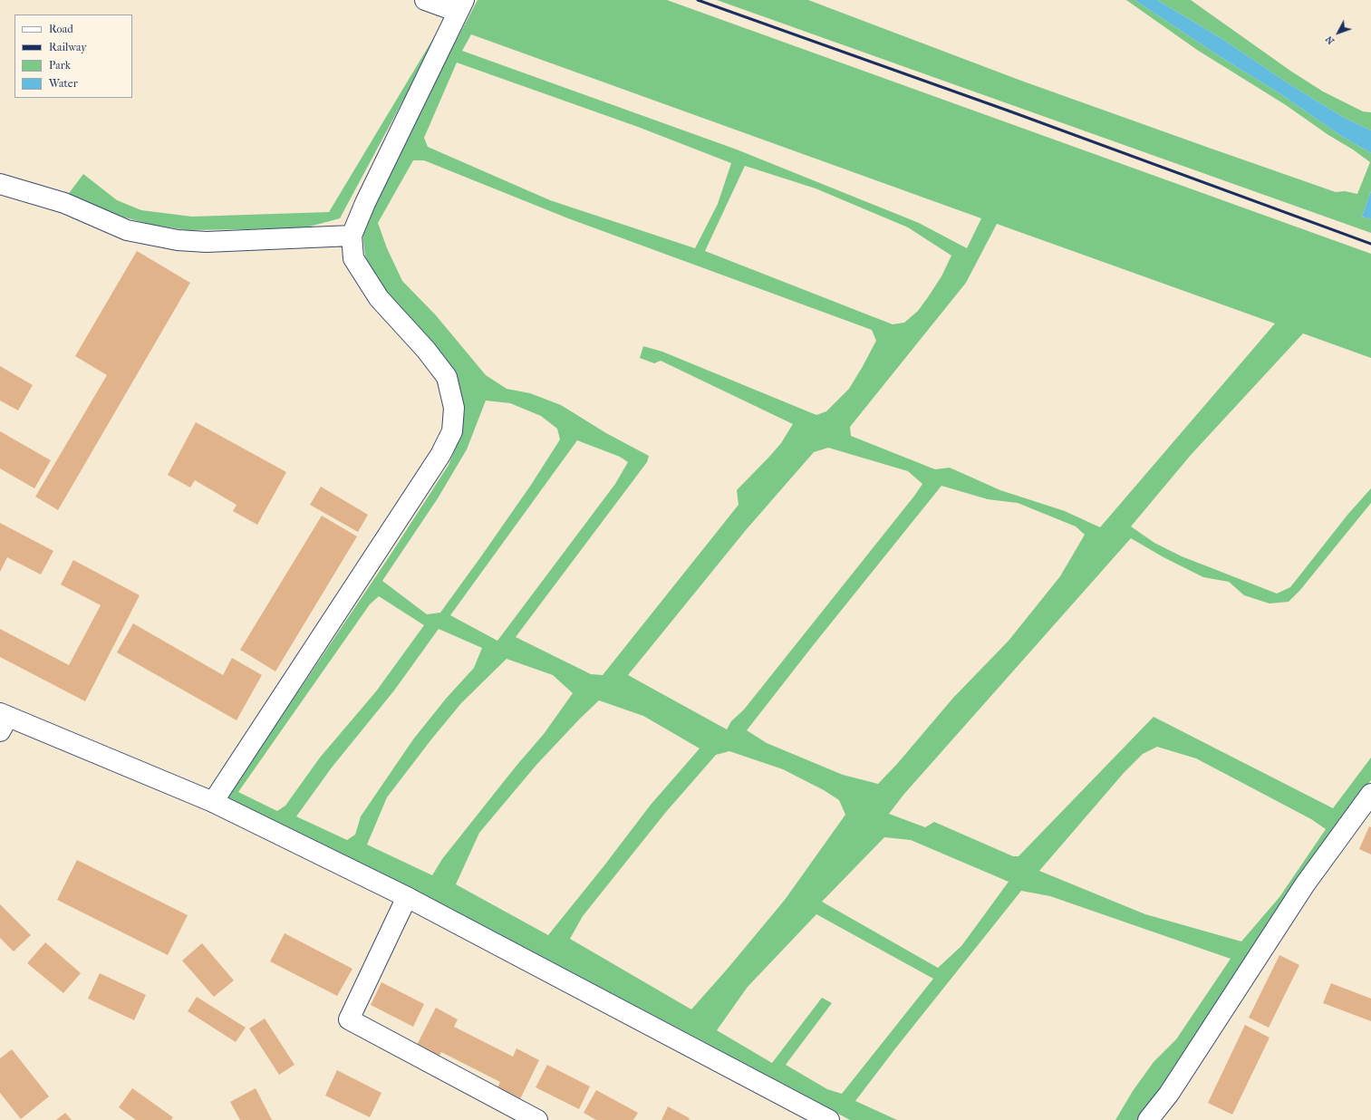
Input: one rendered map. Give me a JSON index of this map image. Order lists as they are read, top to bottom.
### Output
{
  "legend": [
    "Road",
    "Railway",
    "Park",
    "Water"
  ],
  "north": "bottom left"
}
